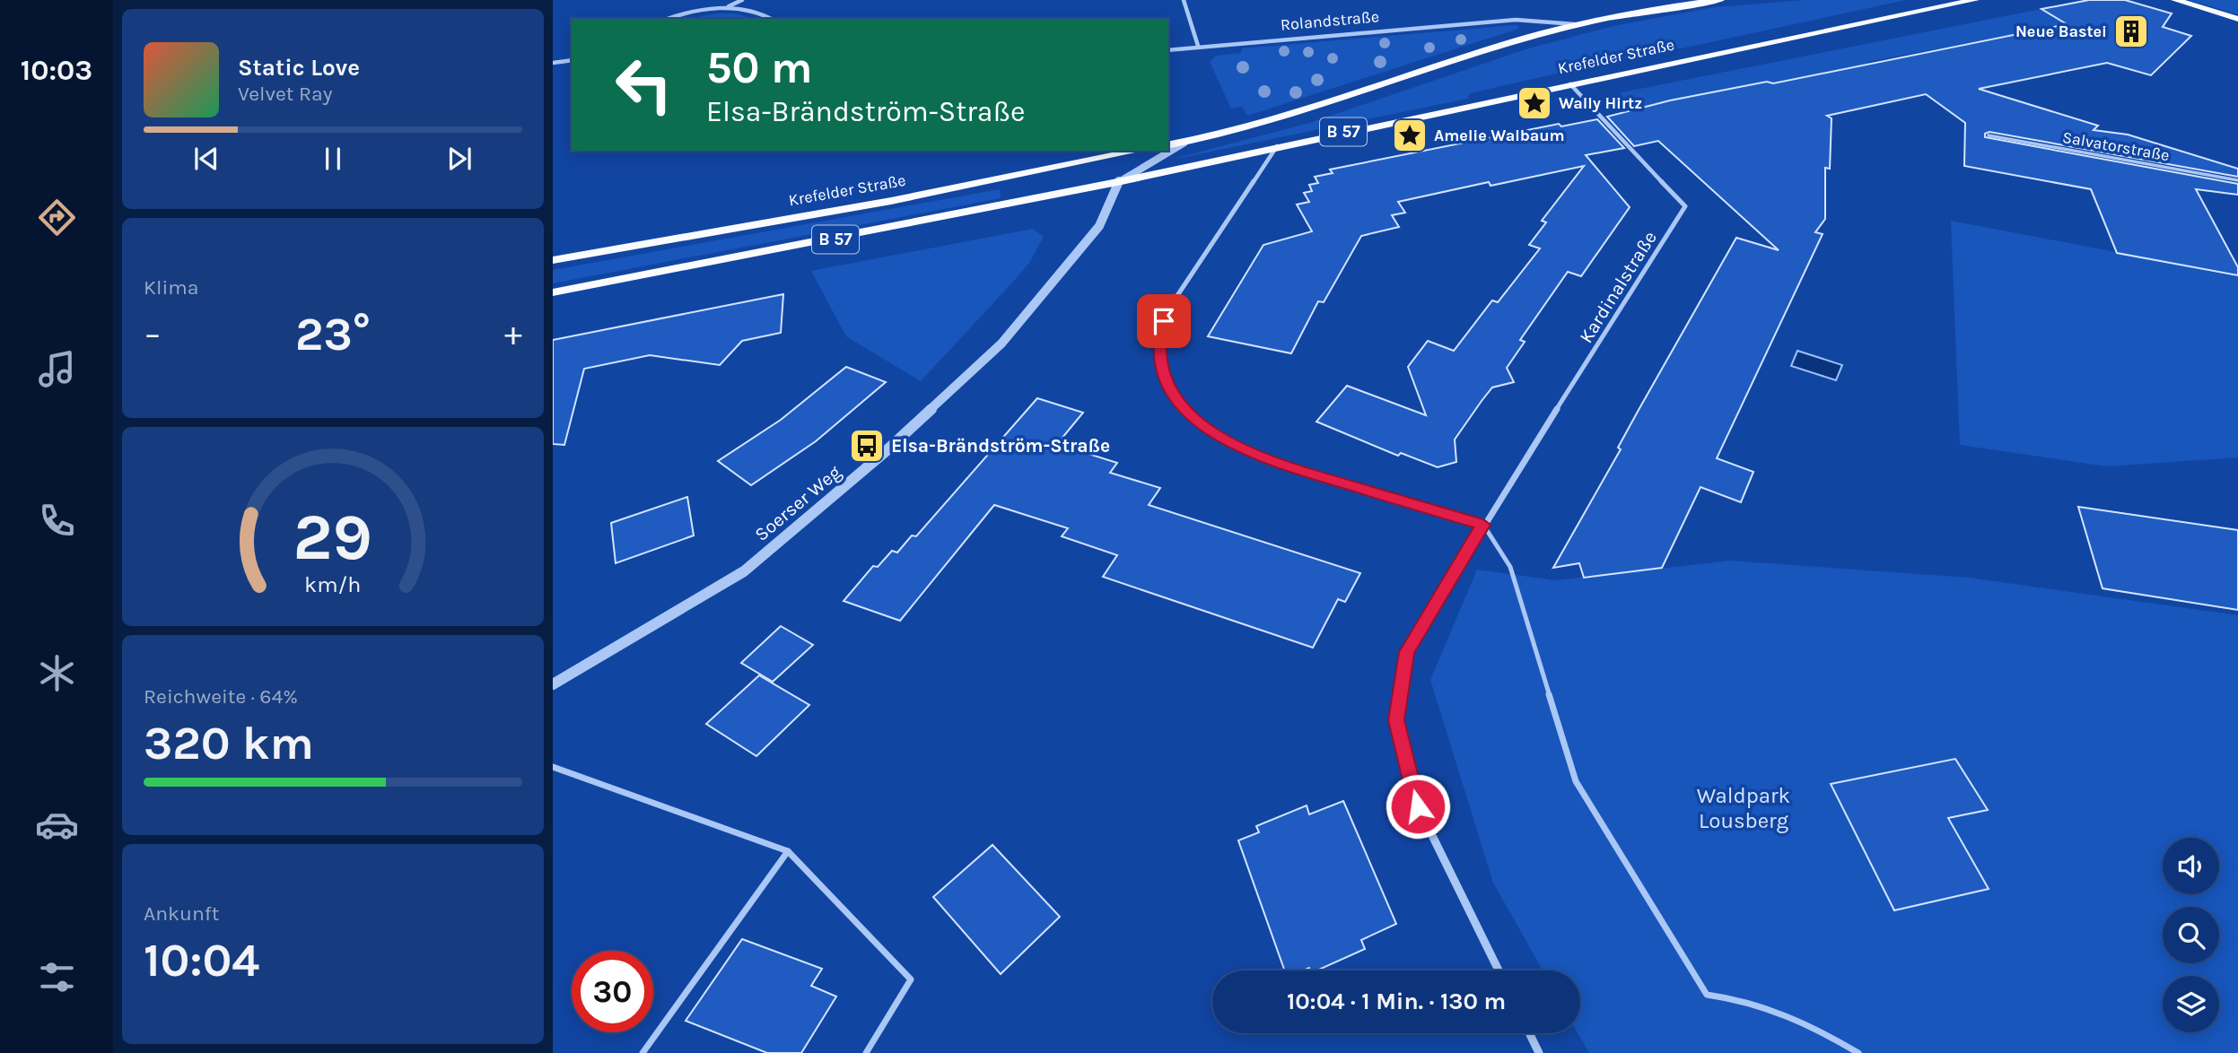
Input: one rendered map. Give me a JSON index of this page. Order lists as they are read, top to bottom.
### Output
{
  "streets": {
    "main road": ["Rolandstraße", "Krefelder Straße", "B 57"],
    "street": ["Kardinalstraße", "Soerser Weg"],
    "lane": ["Salvatorstraße"]
  },
  "crossings": [
    ["Rolandstraße", "Krefelder Straße"],
    ["Krefelder Straße", "Kardinalstraße"],
    ["Krefelder Straße", "Soerser Weg"]
  ],
  "parks": ["Waldpark Lousberg"],
  "places": {
    "building": ["Neue Bastei"],
    "place": ["Wally Hirtz", "Amelie Walbaum"],
    "bus stop": ["Elsa-Brändström-Straße"]
  },
  "page": {
    "tabs": "10:03",
    "turn": ["50 m", "Elsa-Brändström-Straße"],
    "song": ["Static Love", "Velvet Ray"],
    "tile": [
      "Klima",
      ["Reichweite · 64%", "320 km"],
      ["Ankunft", "10:04"]
    ],
    "heat": ["−", "23°", "+"],
    "limit": "30",
    "trip": "10:04 · 1 Min. · 130 m",
    "gauge": ["29", "km/h"]
  }
}
